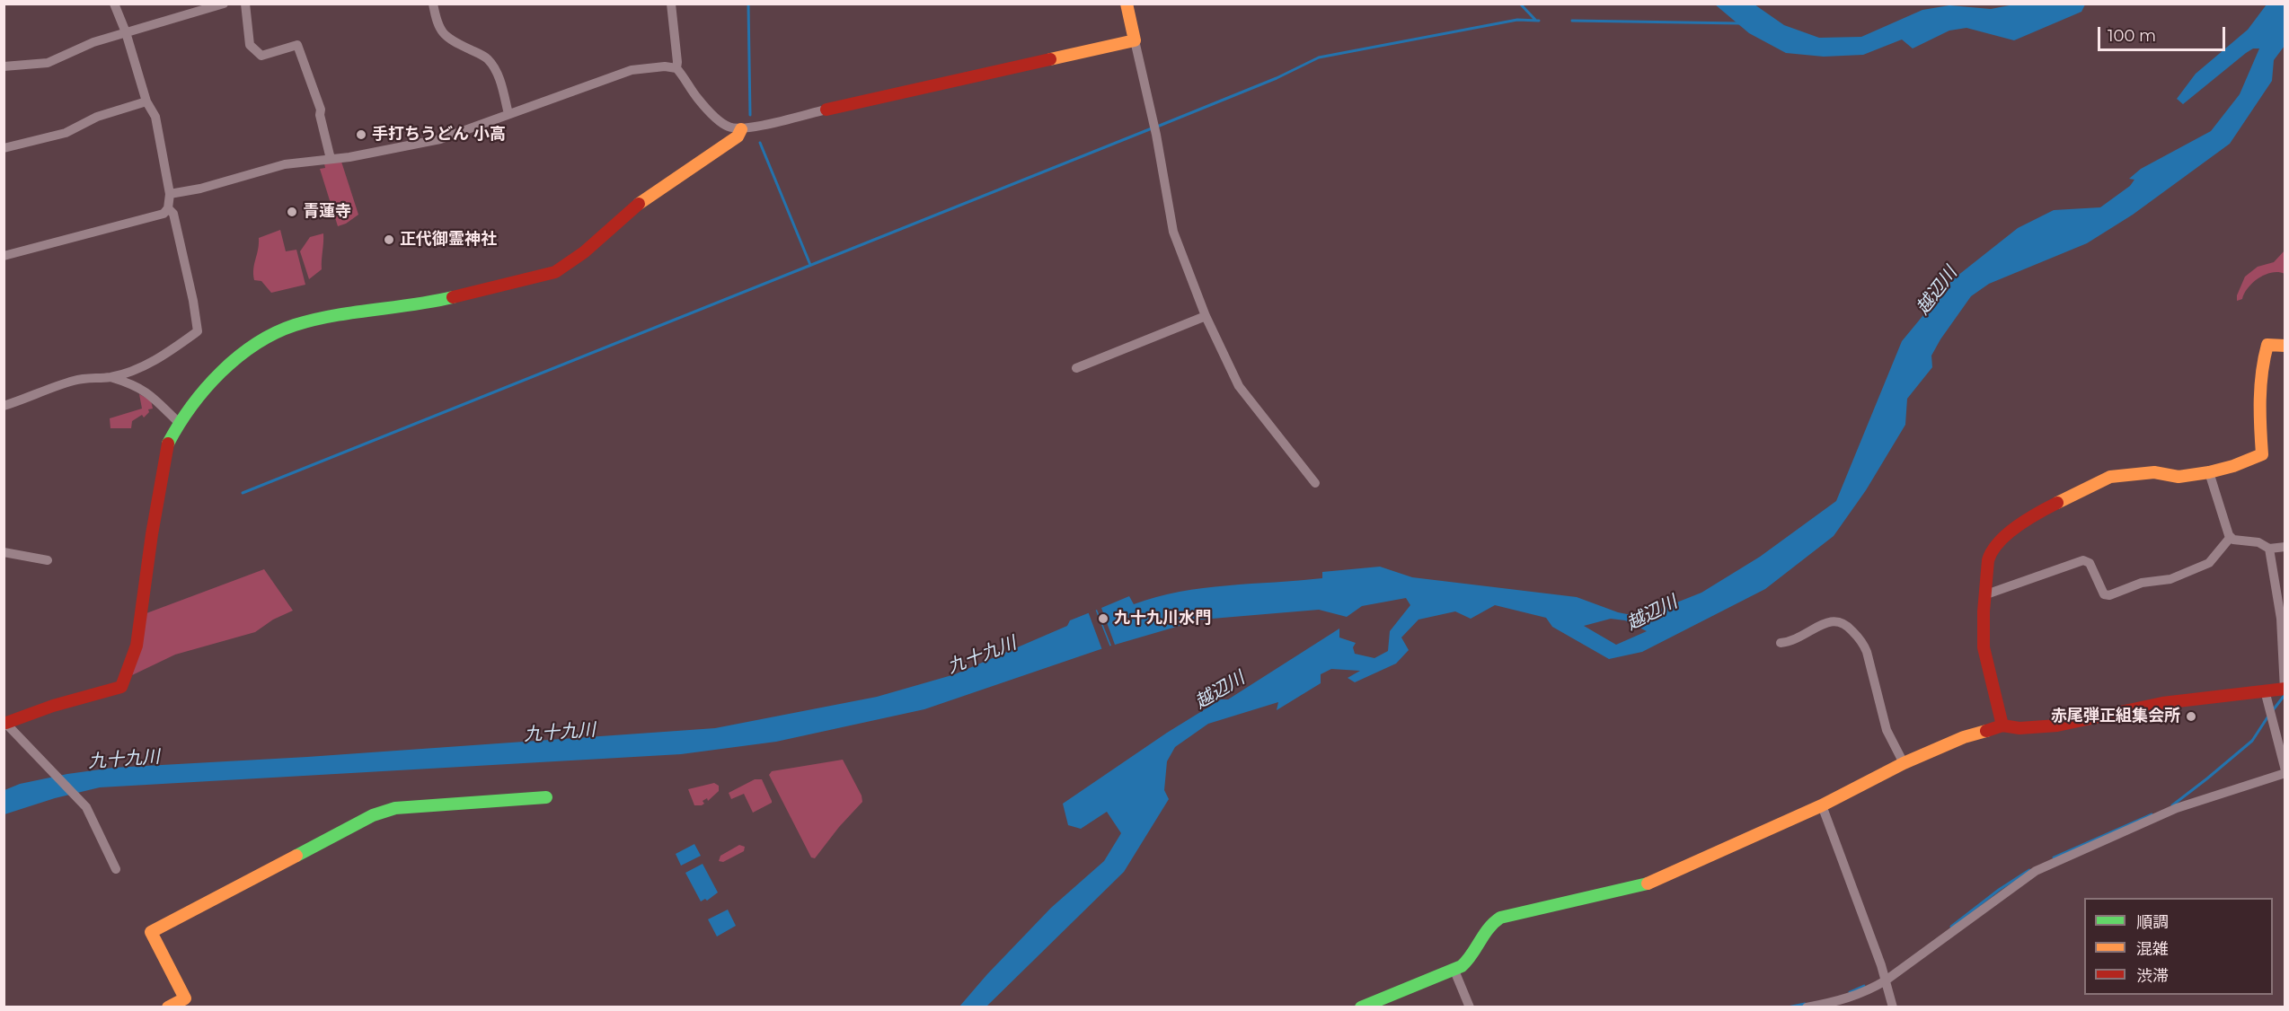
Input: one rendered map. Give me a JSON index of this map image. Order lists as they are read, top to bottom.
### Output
{
  "water": ["越辺川", "九十九川"],
  "places": [
    "手打ちうどん 小高",
    "青蓮寺",
    "正代御霊神社",
    "九十九川水門",
    "赤尾弾正組集会所"
  ],
  "legend": ["順調", "混雑", "渋滞"],
  "scale_bar": "100 m"
}
